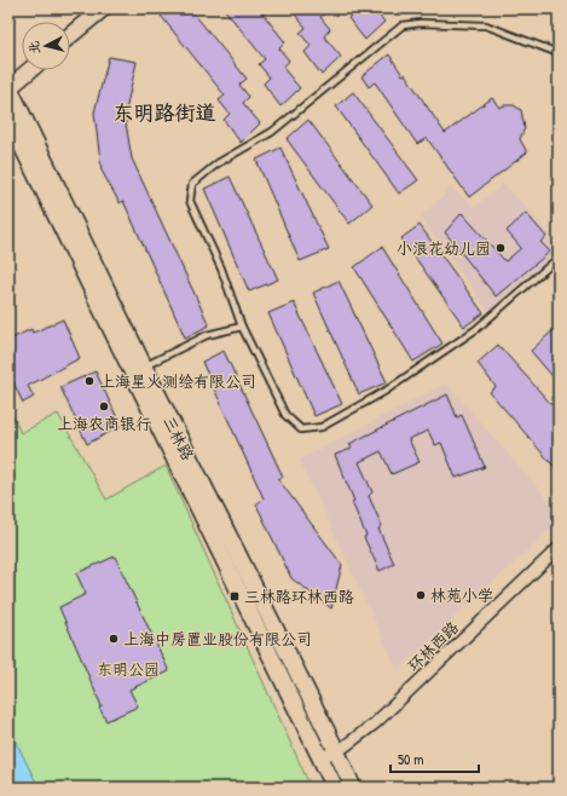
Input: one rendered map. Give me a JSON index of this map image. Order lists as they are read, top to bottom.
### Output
{
  "streets": {
    "main road": ["三林路"],
    "street": ["环林西路"]
  },
  "crossings": [
    ["三林路", "环林西路"]
  ],
  "districts": ["东明路街道"],
  "parks": ["东明公园"],
  "places": {
    "other": [
      "小浪花幼儿园",
      "上海星火测绘有限公司",
      "上海农商银行",
      "林苑小学",
      "上海中房置业股份有限公司"
    ],
    "transit": ["三林路环林西路"]
  },
  "scale_bar": "50 m",
  "north": "left"
}
